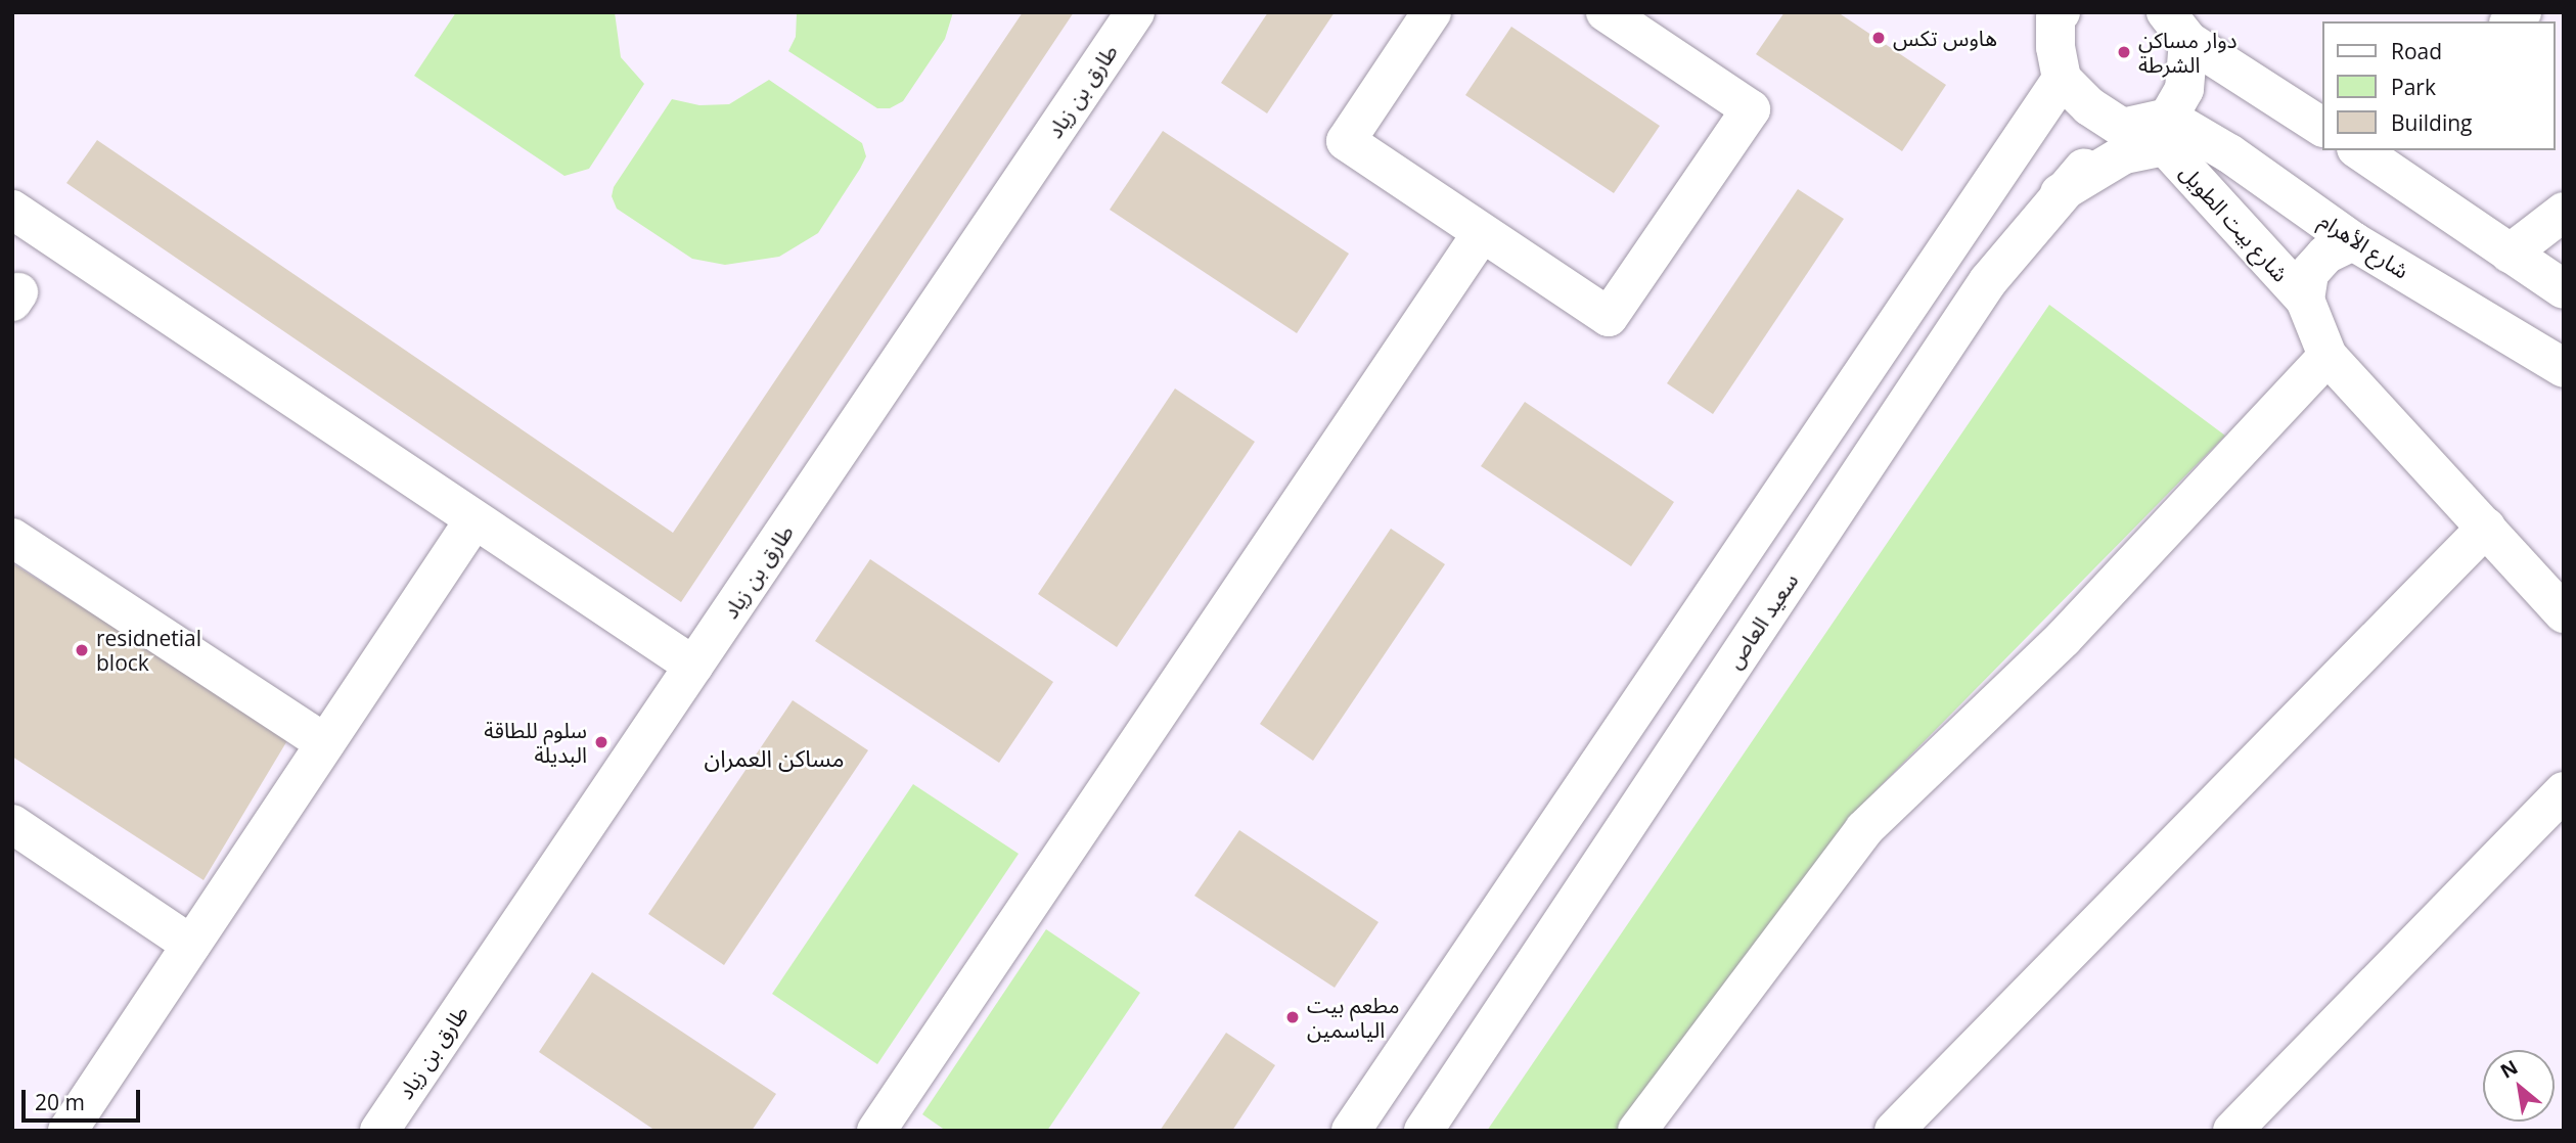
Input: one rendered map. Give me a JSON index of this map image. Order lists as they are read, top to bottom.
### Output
{
  "streets": {
    "street": [
      "طارق بن زياد",
      "شارع بيت الطويل",
      "شارع الأهرام",
      "سعيد العاص"
    ]
  },
  "crossings": [
    ["شارع بيت الطويل", "شارع الأهرام"]
  ],
  "districts": ["مساكن العمران"],
  "places": [
    "هاوس تكس",
    "دوار مساكن الشرطة",
    "residnetial block",
    "سلوم للطاقة البديلة",
    "مطعم بيت الياسمين"
  ],
  "legend": ["Road", "Park", "Building"],
  "scale_bar": "20 m",
  "north": "top left"
}
